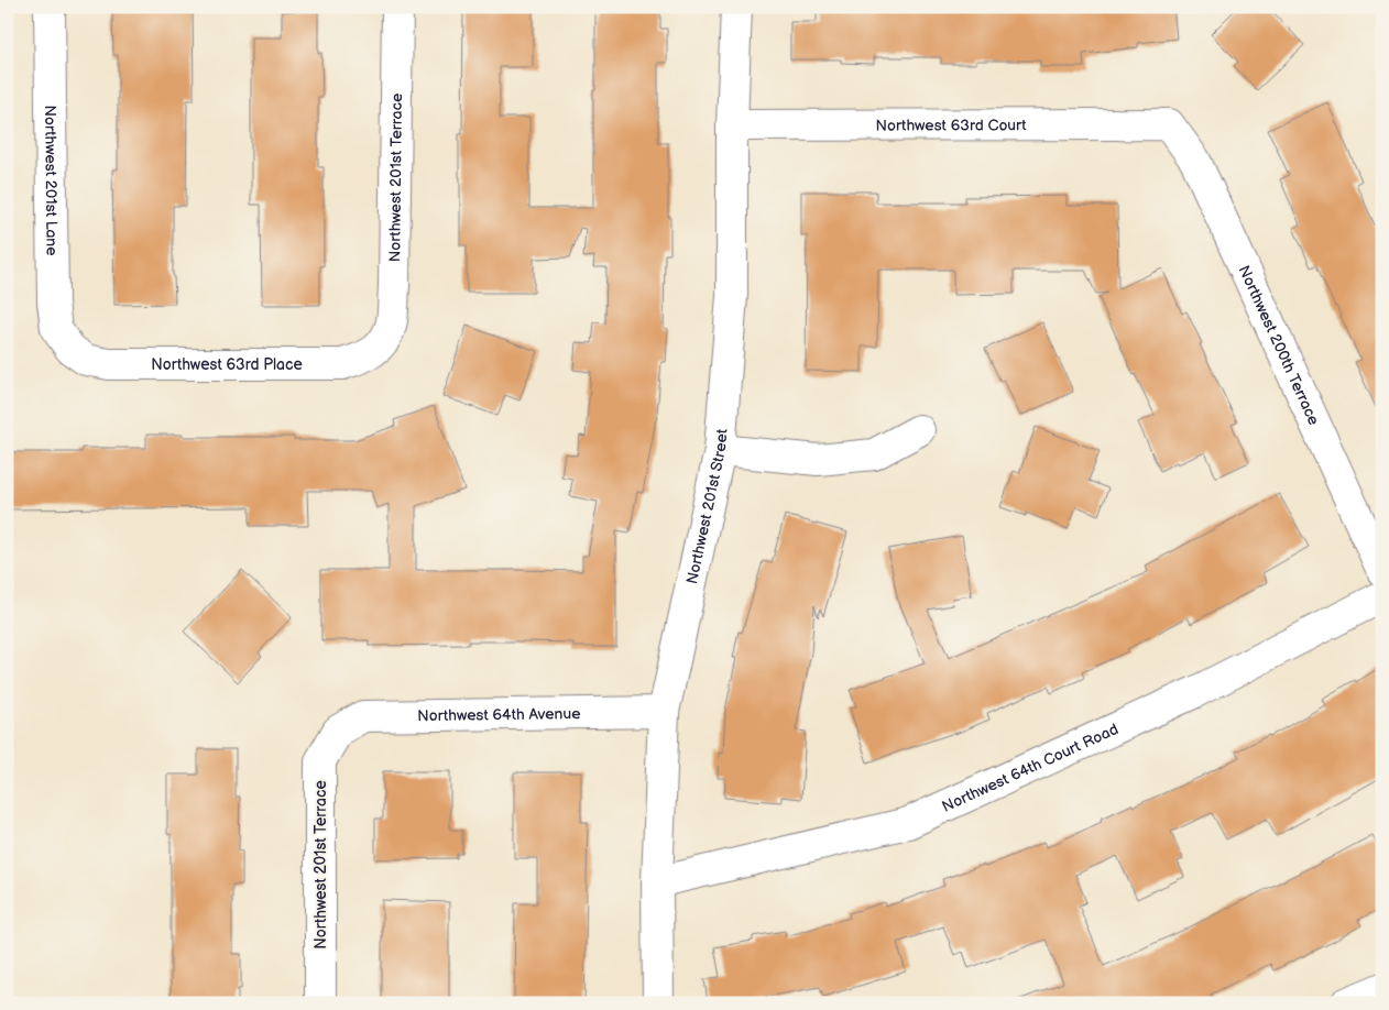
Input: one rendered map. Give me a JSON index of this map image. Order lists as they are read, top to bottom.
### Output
{
  "streets": {
    "street": [
      "Northwest 63rd Court",
      "Northwest 201st Terrace",
      "Northwest 201st Lane",
      "Northwest 200th Terrace",
      "Northwest 63rd Place",
      "Northwest 201st Street",
      "Northwest 64th Avenue",
      "Northwest 64th Court Road"
    ]
  },
  "crossings": [
    ["Northwest 63rd Court", "Northwest 200th Terrace"],
    ["Northwest 63rd Court", "Northwest 201st Street"],
    ["Northwest 201st Terrace", "Northwest 63rd Place"],
    ["Northwest 201st Terrace", "Northwest 64th Avenue"],
    ["Northwest 201st Lane", "Northwest 63rd Place"],
    ["Northwest 201st Street", "Northwest 64th Avenue"],
    ["Northwest 201st Street", "Northwest 64th Court Road"]
  ]
}
